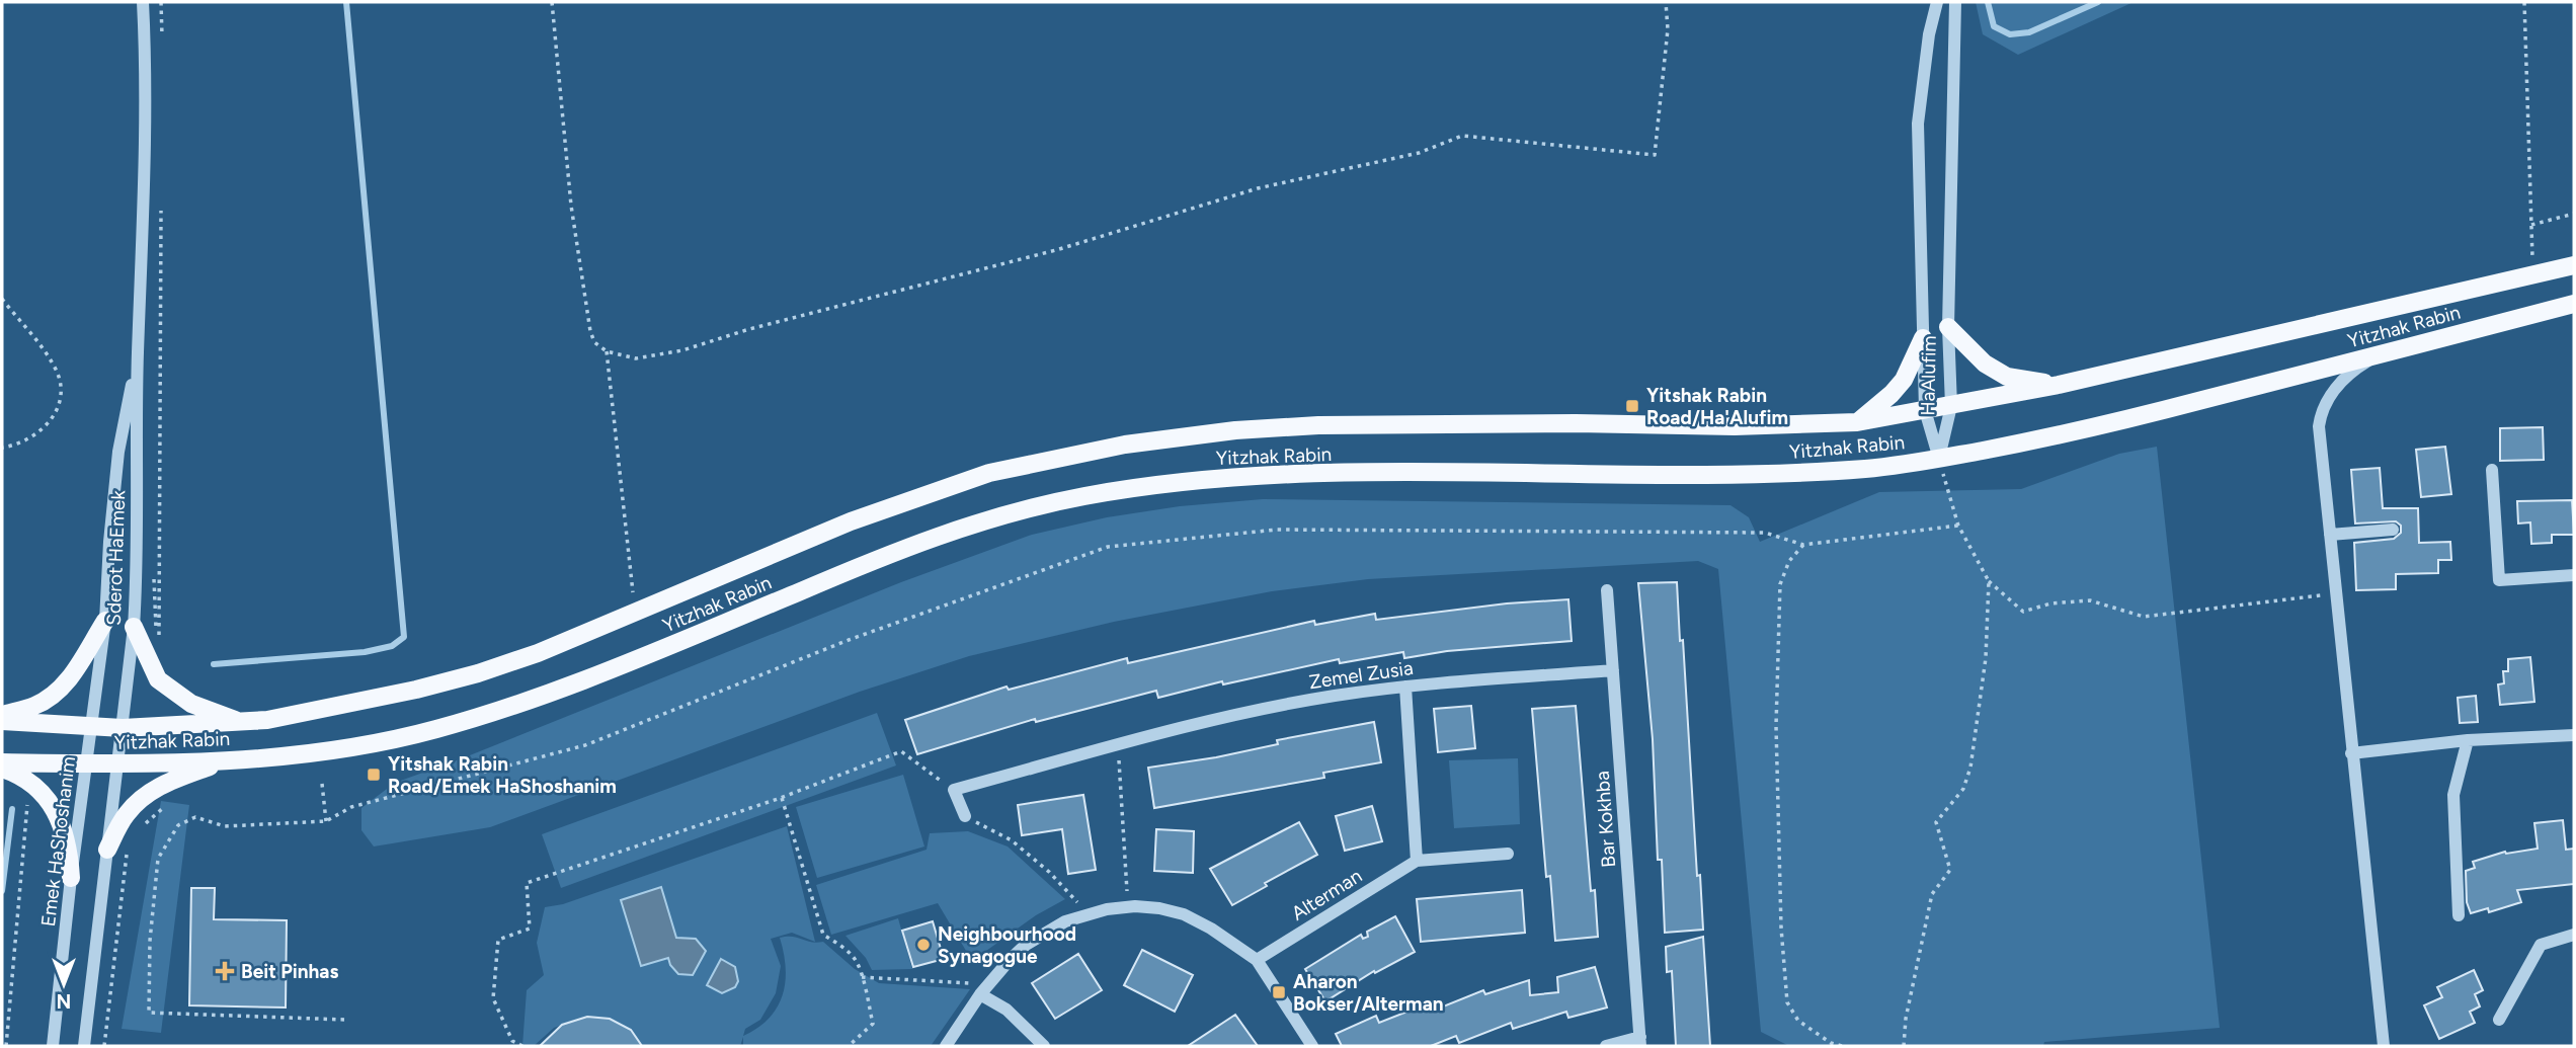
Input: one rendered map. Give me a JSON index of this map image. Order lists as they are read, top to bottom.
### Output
{
  "streets": {
    "main road": ["Yitzhak Rabin"],
    "street": [
      "HaAlufim",
      "Sderot HaEmek",
      "Zemel Zusia",
      "Bar Kokhba",
      "Emek HaShoshanim",
      "Alterman"
    ]
  },
  "crossings": [
    ["Yitzhak Rabin", "HaAlufim"],
    ["Yitzhak Rabin", "Sderot HaEmek"],
    ["Yitzhak Rabin", "Emek HaShoshanim"],
    ["Sderot HaEmek", "Emek HaShoshanim"],
    ["Zemel Zusia", "Bar Kokhba"]
  ],
  "places": {
    "transit": ["Yitshak Rabin Road/Ha'Alufim", "Yitshak Rabin Road/Emek HaShoshanim", "Aharon Bokser/Alterman"],
    "other": ["Neighbourhood Synagogue"],
    "health": ["Beit Pinhas"]
  },
  "north": "bottom"
}
